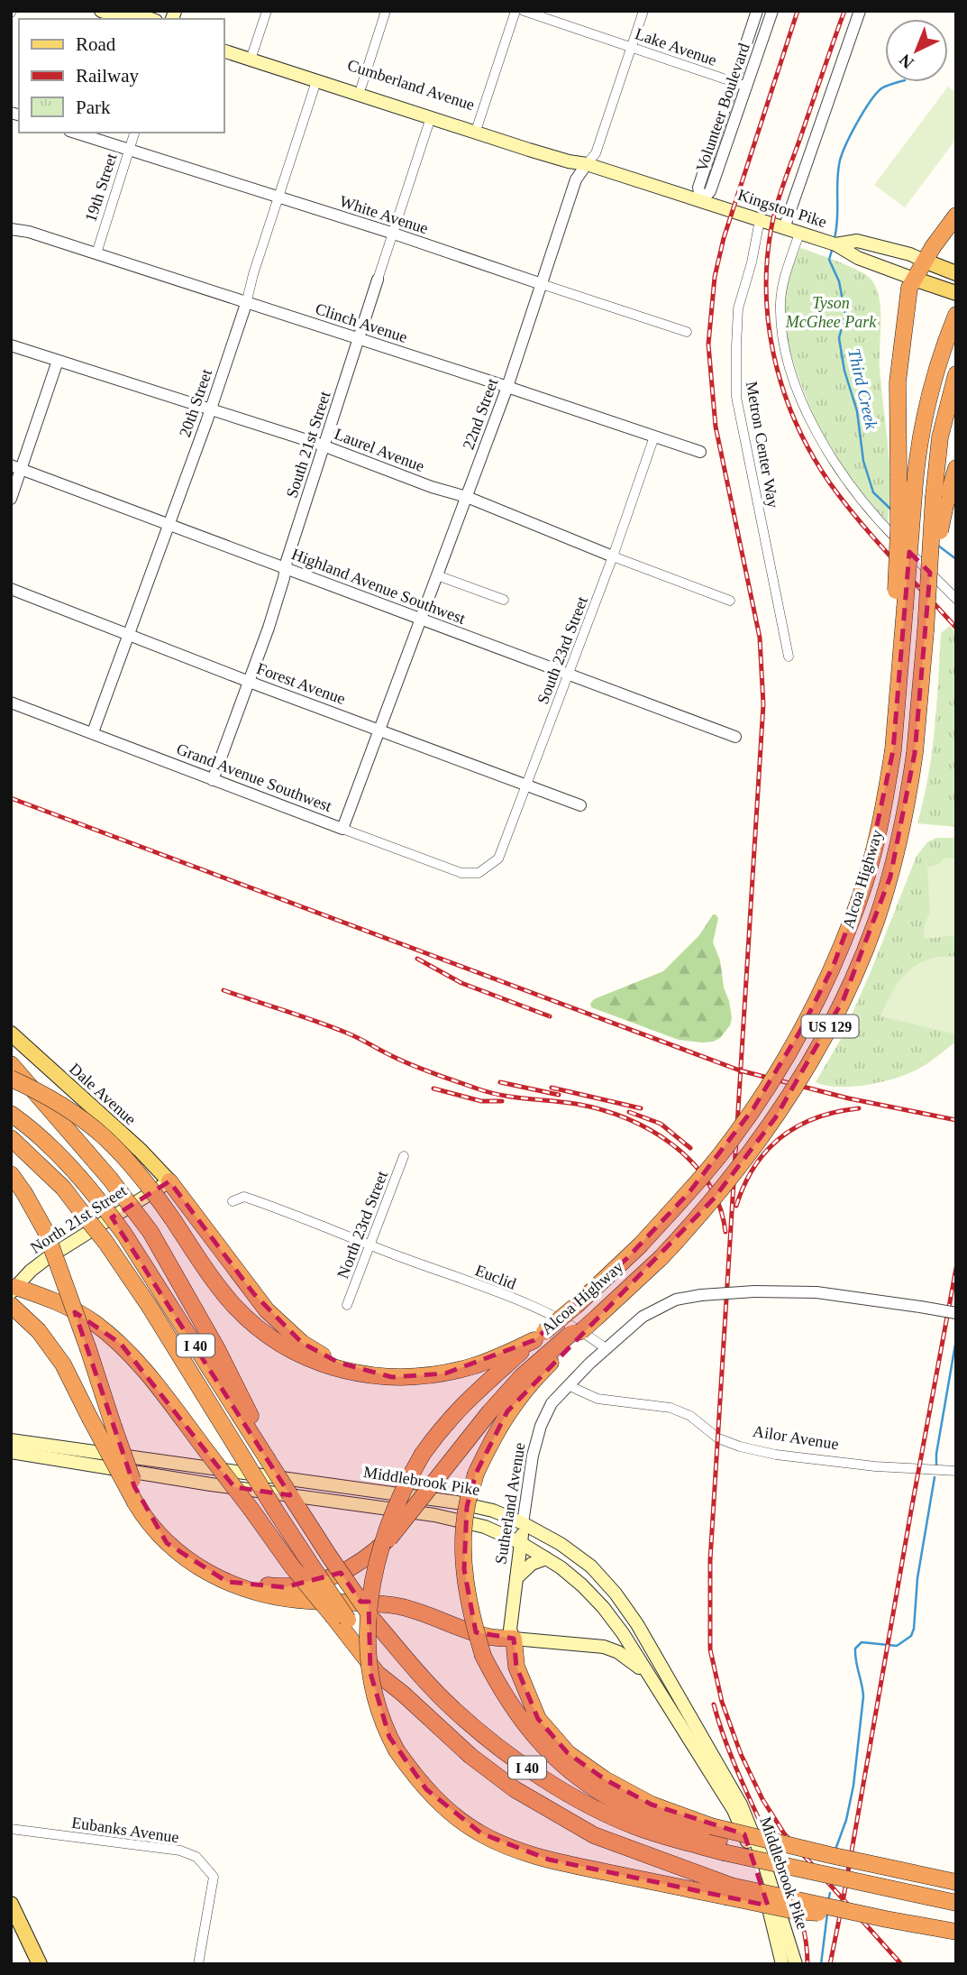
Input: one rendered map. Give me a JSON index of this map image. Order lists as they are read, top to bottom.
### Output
{
  "streets": {
    "highway": ["Alcoa Highway", "US 129", "I 40"],
    "main road": [
      "Cumberland Avenue",
      "Kingston Pike",
      "Dale Avenue",
      "North 21st Street",
      "Middlebrook Pike",
      "Sutherland Avenue"
    ],
    "street": [
      "Lake Avenue",
      "Volunteer Boulevard",
      "19th Street",
      "White Avenue",
      "Clinch Avenue",
      "20th Street",
      "22nd Street",
      "South 21st Street",
      "Metron Center Way",
      "Laurel Avenue",
      "Highland Avenue Southwest",
      "South 23rd Street",
      "Forest Avenue",
      "Grand Avenue Southwest",
      "North 23rd Street",
      "Euclid",
      "Ailor Avenue",
      "Eubanks Avenue"
    ]
  },
  "crossings": [
    ["Lake Avenue", "Volunteer Boulevard"],
    ["Lake Avenue", "22nd Street"],
    ["Cumberland Avenue", "Volunteer Boulevard"],
    ["Cumberland Avenue", "Kingston Pike"],
    ["Cumberland Avenue", "20th Street"],
    ["Cumberland Avenue", "22nd Street"],
    ["Cumberland Avenue", "South 21st Street"],
    ["19th Street", "White Avenue"],
    ["19th Street", "Clinch Avenue"],
    ["Kingston Pike", "Metron Center Way"],
    ["White Avenue", "20th Street"],
    ["White Avenue", "22nd Street"],
    ["White Avenue", "South 21st Street"],
    ["Clinch Avenue", "20th Street"],
    ["Clinch Avenue", "22nd Street"],
    ["Clinch Avenue", "South 21st Street"],
    ["Clinch Avenue", "South 23rd Street"],
    ["20th Street", "Laurel Avenue"],
    ["20th Street", "Highland Avenue Southwest"],
    ["20th Street", "Forest Avenue"],
    ["20th Street", "Grand Avenue Southwest"],
    ["22nd Street", "Laurel Avenue"],
    ["22nd Street", "Highland Avenue Southwest"],
    ["22nd Street", "Forest Avenue"],
    ["22nd Street", "Grand Avenue Southwest"],
    ["South 21st Street", "Laurel Avenue"],
    ["South 21st Street", "Highland Avenue Southwest"],
    ["South 21st Street", "Forest Avenue"],
    ["South 21st Street", "Grand Avenue Southwest"],
    ["Laurel Avenue", "South 23rd Street"],
    ["Highland Avenue Southwest", "South 23rd Street"],
    ["South 23rd Street", "Forest Avenue"],
    ["South 23rd Street", "Grand Avenue Southwest"],
    ["Dale Avenue", "North 21st Street"],
    ["North 23rd Street", "Euclid"],
    ["Euclid", "Sutherland Avenue"],
    ["Ailor Avenue", "Sutherland Avenue"],
    ["Middlebrook Pike", "Sutherland Avenue"]
  ],
  "water": ["Third Creek"],
  "parks": ["Tyson McGhee Park"],
  "legend": ["Road", "Railway", "Park"],
  "north": "bottom left"
}
